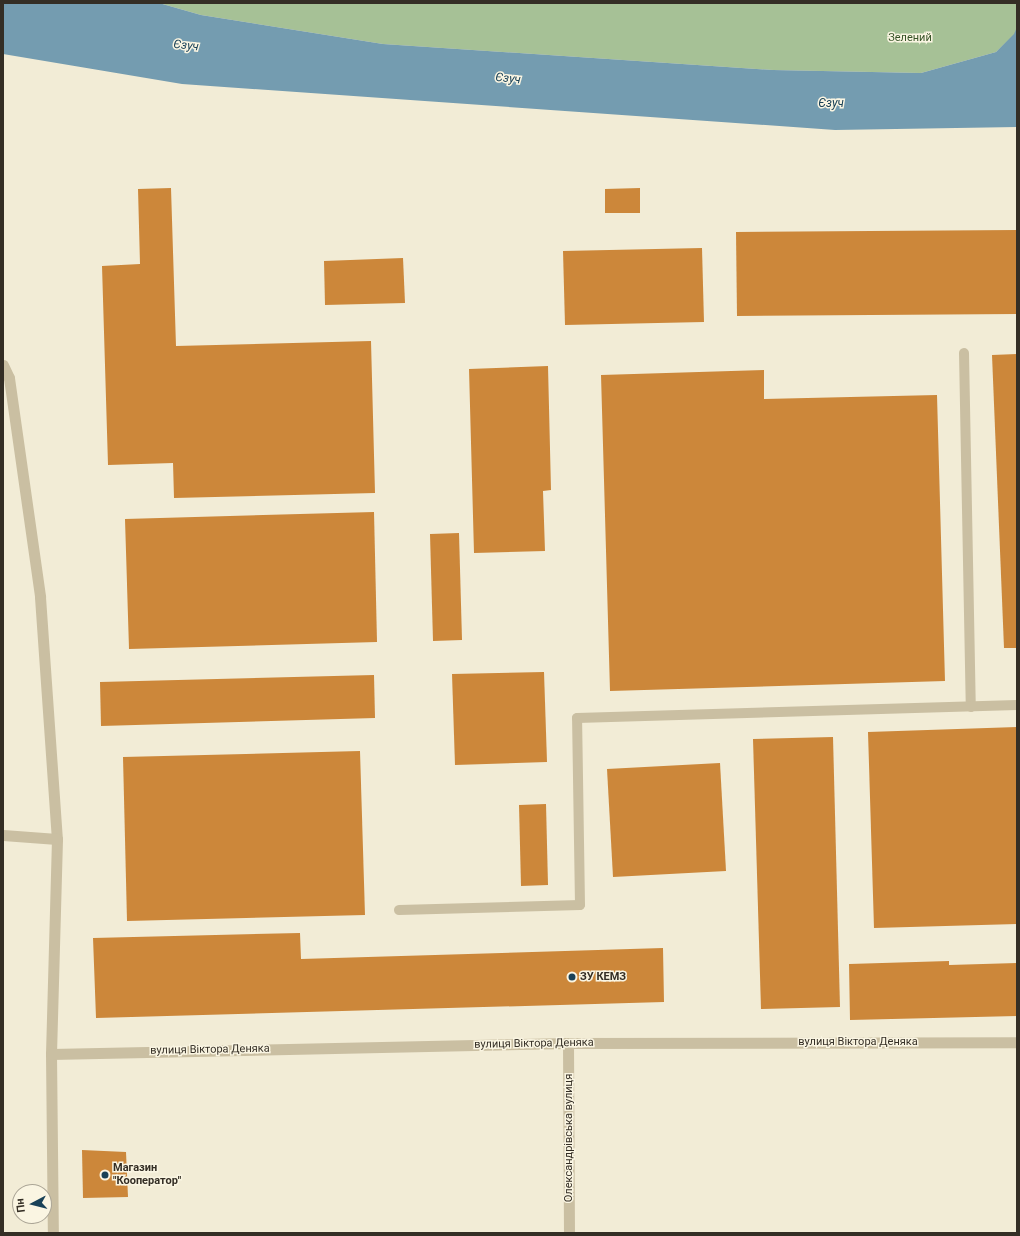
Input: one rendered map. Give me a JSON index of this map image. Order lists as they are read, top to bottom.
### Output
{
  "streets": {
    "street": ["вулиця Віктора Деняка", "Олександрівська вулиця"]
  },
  "crossings": [
    ["вулиця Віктора Деняка", "Олександрівська вулиця"]
  ],
  "water": ["Єзуч"],
  "parks": ["Зелений"],
  "places": ["ЗУ КЕМЗ", "Магазин \"Кооператор\""],
  "north": "left"
}
